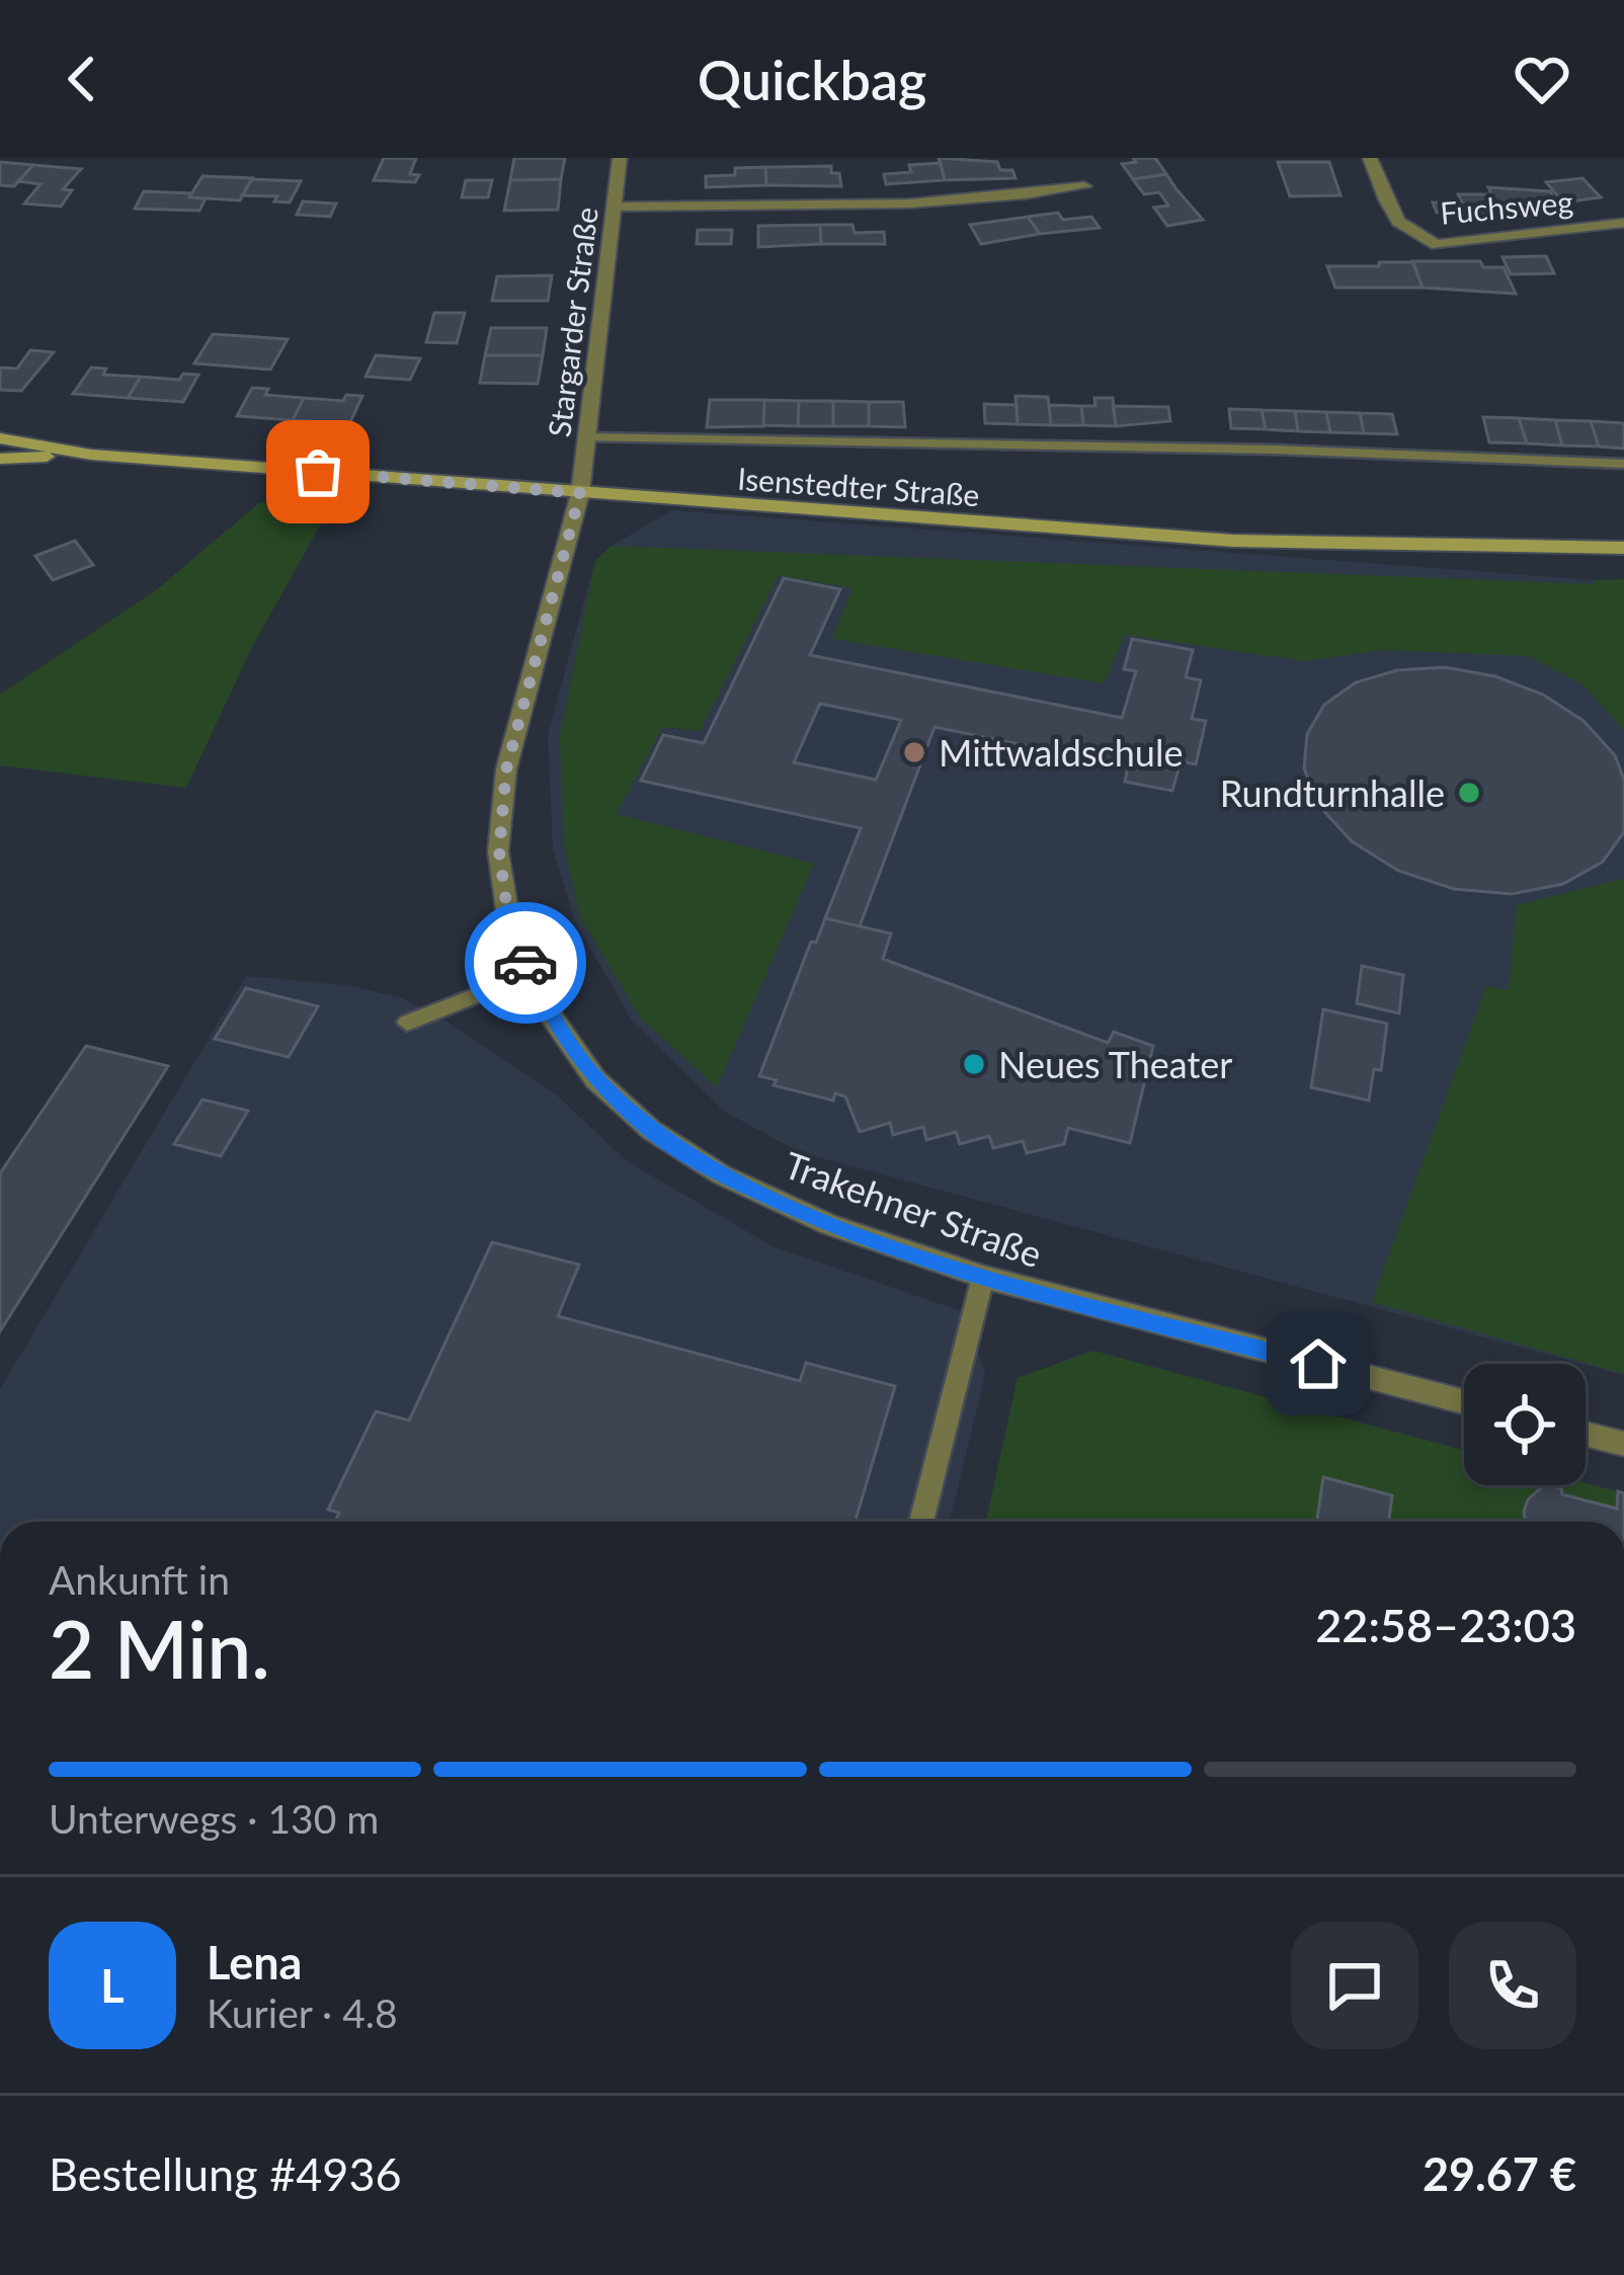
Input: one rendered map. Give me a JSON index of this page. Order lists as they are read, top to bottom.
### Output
{
  "streets": {
    "street": [
      "Fuchsweg",
      "Stargarder Straße",
      "Isenstedter Straße",
      "Trakehner Straße"
    ]
  },
  "crossings": [
    ["Stargarder Straße", "Isenstedter Straße"],
    ["Stargarder Straße", "Trakehner Straße"],
    ["Isenstedter Straße", "Trakehner Straße"]
  ],
  "places": ["Mittwaldschule", "Rundturnhalle", "Neues Theater"],
  "page": {
    "header": "Quickbag",
    "heading": ["2 Min.", "Ankunft in", "22:58–23:03"],
    "panel": [
      "Lena",
      "Kurier · 4.8",
      "Bestellung #4936",
      "29.67 €"
    ],
    "bar": "Unterwegs · 130 m",
    "round": "L"
  }
}
